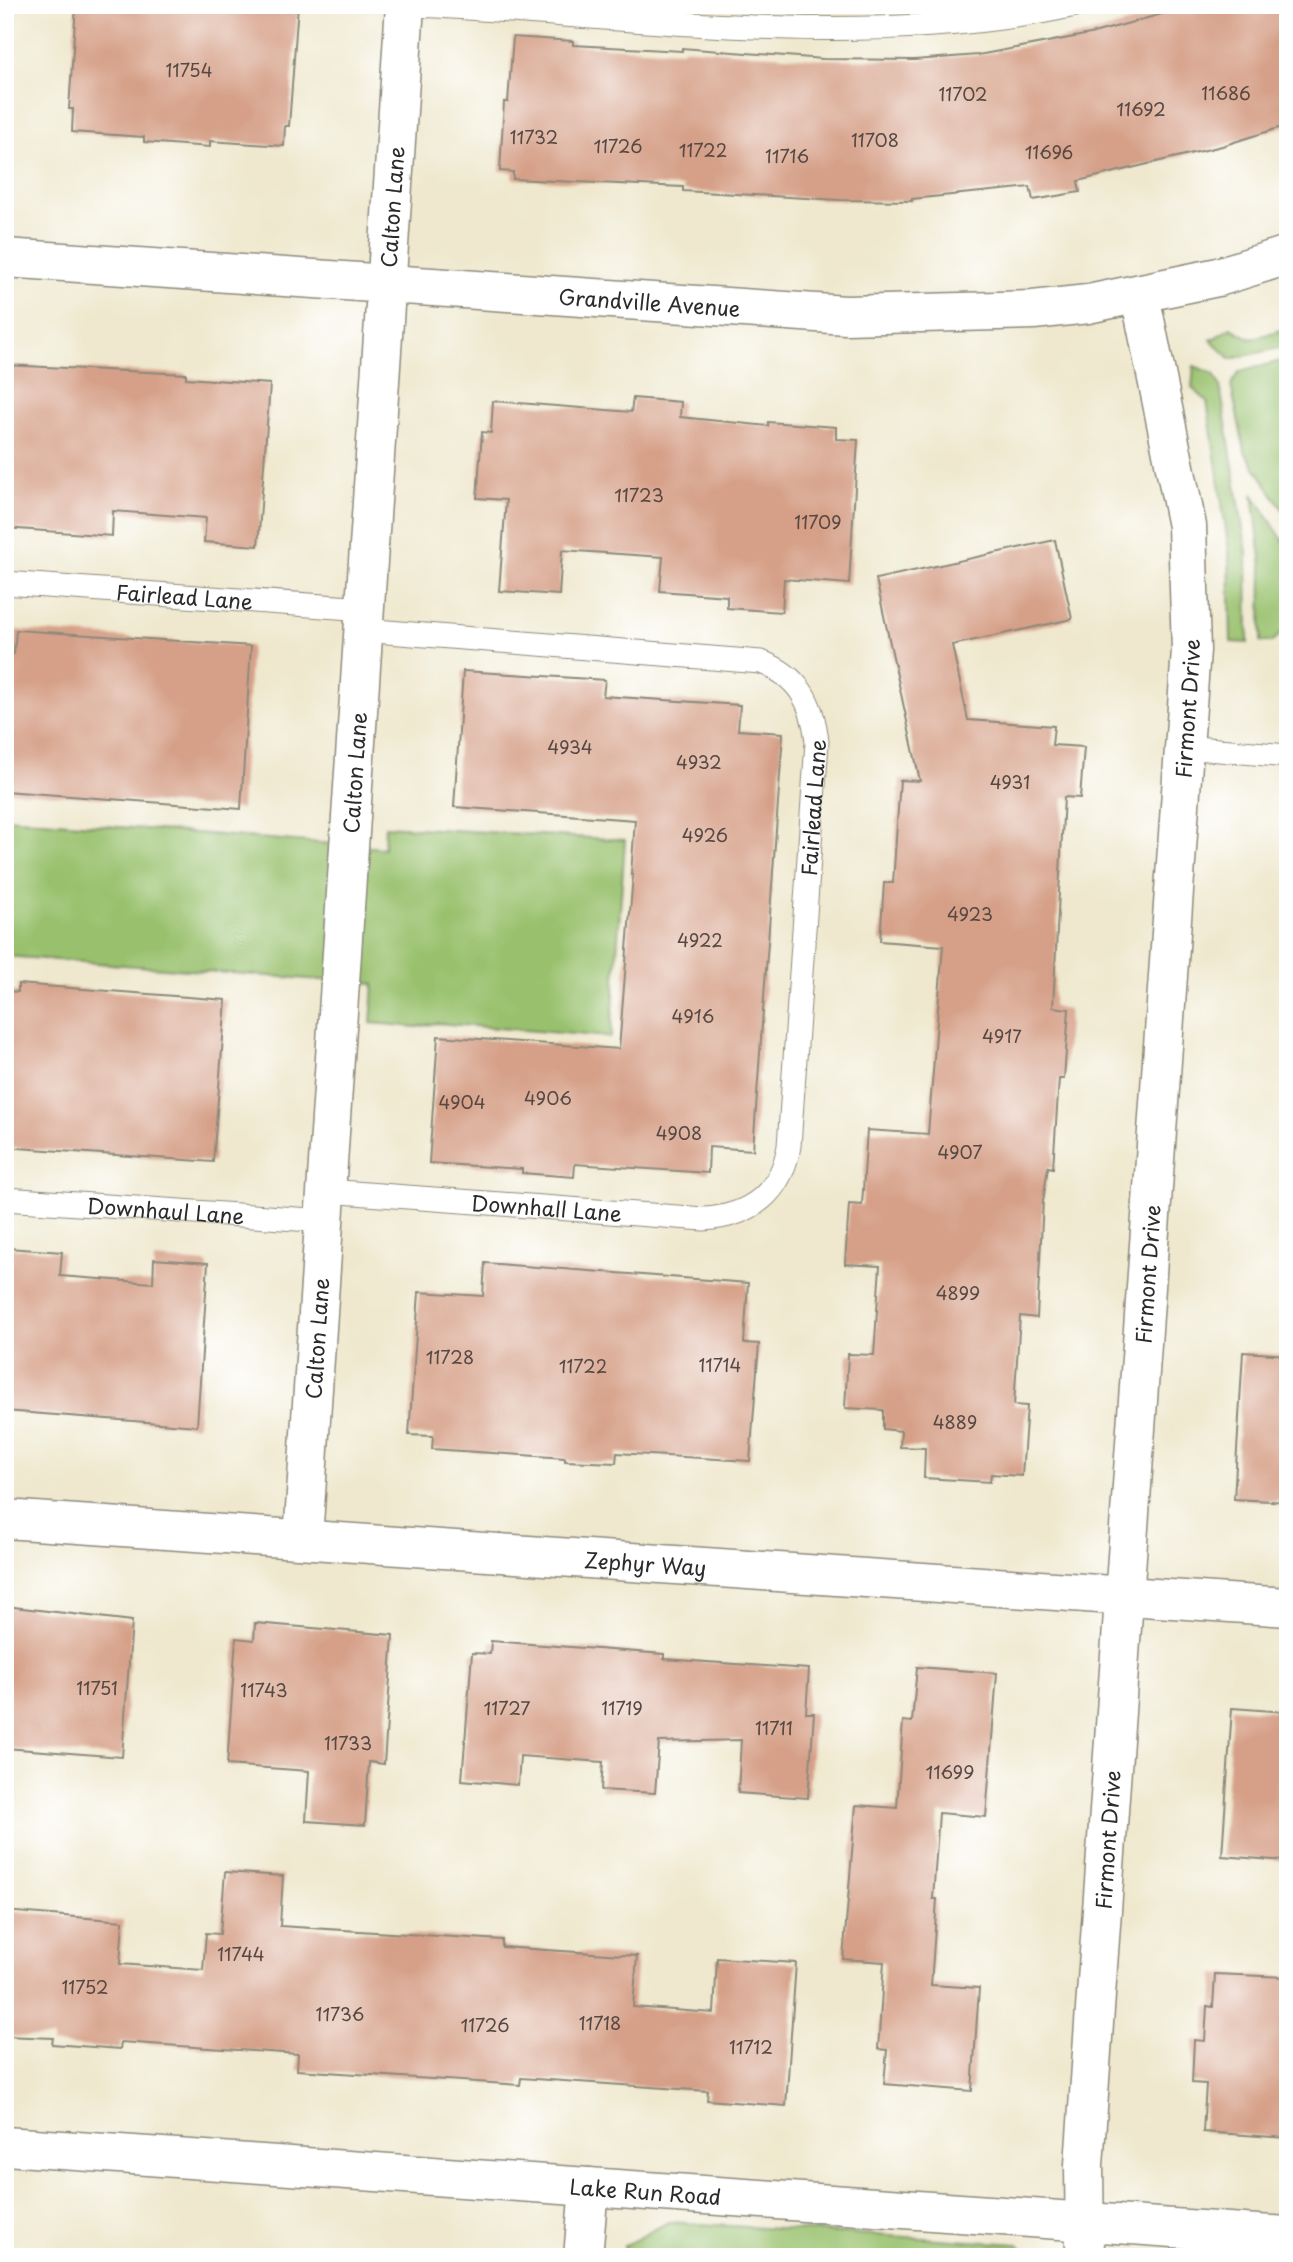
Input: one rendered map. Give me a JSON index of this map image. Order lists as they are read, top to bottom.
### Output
{
  "streets": {
    "street": [
      "Calton Lane",
      "Grandville Avenue",
      "Firmont Drive",
      "Zephyr Way",
      "Lake Run Road"
    ],
    "lane": ["Fairlead Lane", "Downhall Lane", "Downhaul Lane"]
  },
  "crossings": [
    ["Calton Lane", "Grandville Avenue"],
    ["Calton Lane", "Fairlead Lane"],
    ["Calton Lane", "Downhall Lane"],
    ["Calton Lane", "Downhaul Lane"],
    ["Calton Lane", "Zephyr Way"],
    ["Grandville Avenue", "Firmont Drive"],
    ["Fairlead Lane", "Downhall Lane"],
    ["Firmont Drive", "Zephyr Way"],
    ["Firmont Drive", "Lake Run Road"],
    ["Downhall Lane", "Downhaul Lane"]
  ],
  "house_numbers": [
    "11754",
    "11686",
    "11702",
    "11692",
    "11732",
    "11708",
    "11726",
    "11722",
    "11696",
    "11716",
    "11723",
    "11709",
    "4934",
    "4932",
    "4931",
    "4926",
    "4923",
    "4922",
    "4916",
    "4917",
    "4906",
    "4904",
    "4908",
    "4907",
    "4899",
    "11728",
    "11714",
    "11722",
    "4889",
    "11751",
    "11743",
    "11727",
    "11719",
    "11711",
    "11733",
    "11699",
    "11744",
    "11752",
    "11736",
    "11718",
    "11726",
    "11712"
  ]
}
